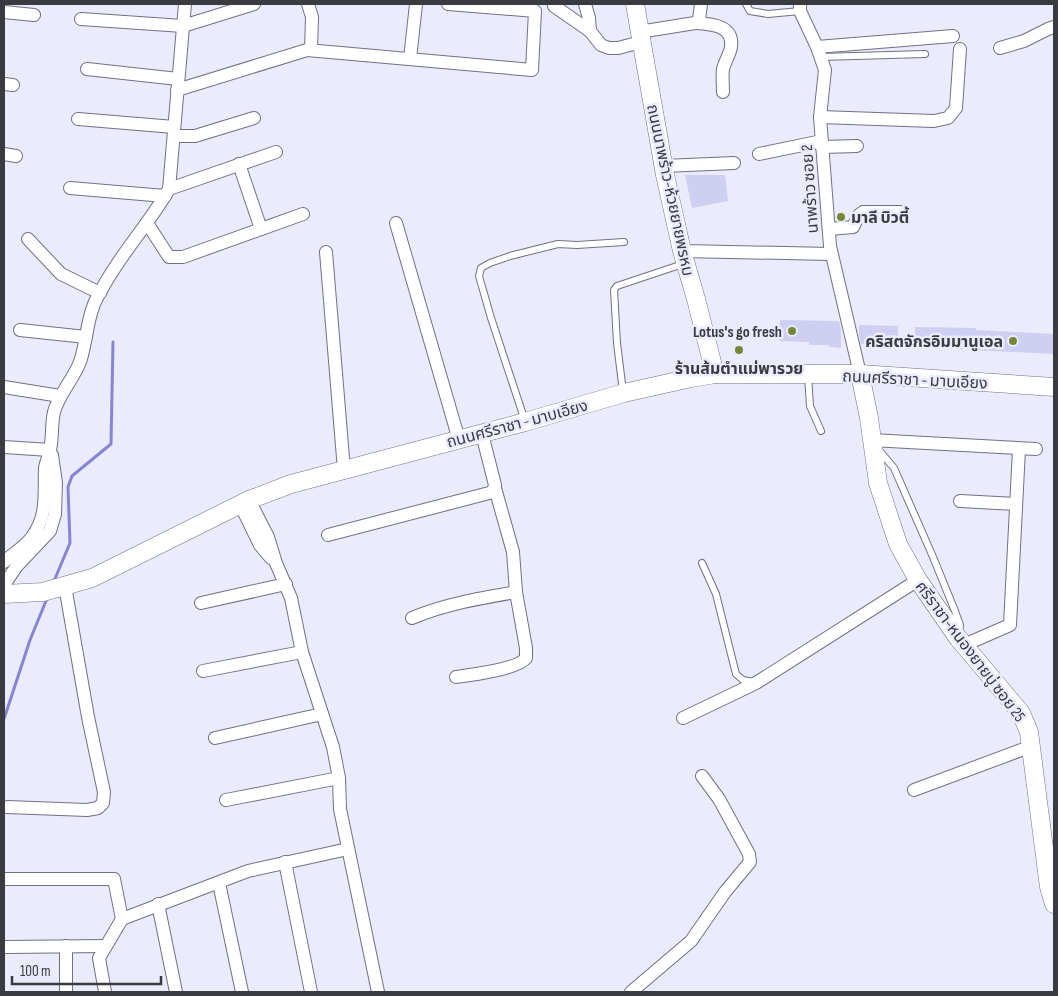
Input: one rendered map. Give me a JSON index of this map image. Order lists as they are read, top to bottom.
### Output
{
  "streets": {
    "main road": ["ถนนนาพร้าว-ห้วยยายพรหม", "ถนนศรีราชา - มาบเอียง", "ศรีราชา-หนองยายบู่ ซอย 25"],
    "street": ["นาพร้าว ซอย 2"]
  },
  "crossings": [
    ["นาพร้าว ซอย 2", "ถนนศรีราชา - มาบเอียง"],
    ["นาพร้าว ซอย 2", "ศรีราชา-หนองยายบู่ ซอย 25"],
    ["ถนนนาพร้าว-ห้วยยายพรหม", "ถนนศรีราชา - มาบเอียง"],
    ["ถนนศรีราชา - มาบเอียง", "ศรีราชา-หนองยายบู่ ซอย 25"]
  ],
  "places": [
    "มาลี บิวตี้",
    "Lotus's go fresh",
    "คริสตจักรอิมมานูเอล",
    "ร้านส้มตำแม่พารวย"
  ],
  "scale_bar": "100 m"
}
